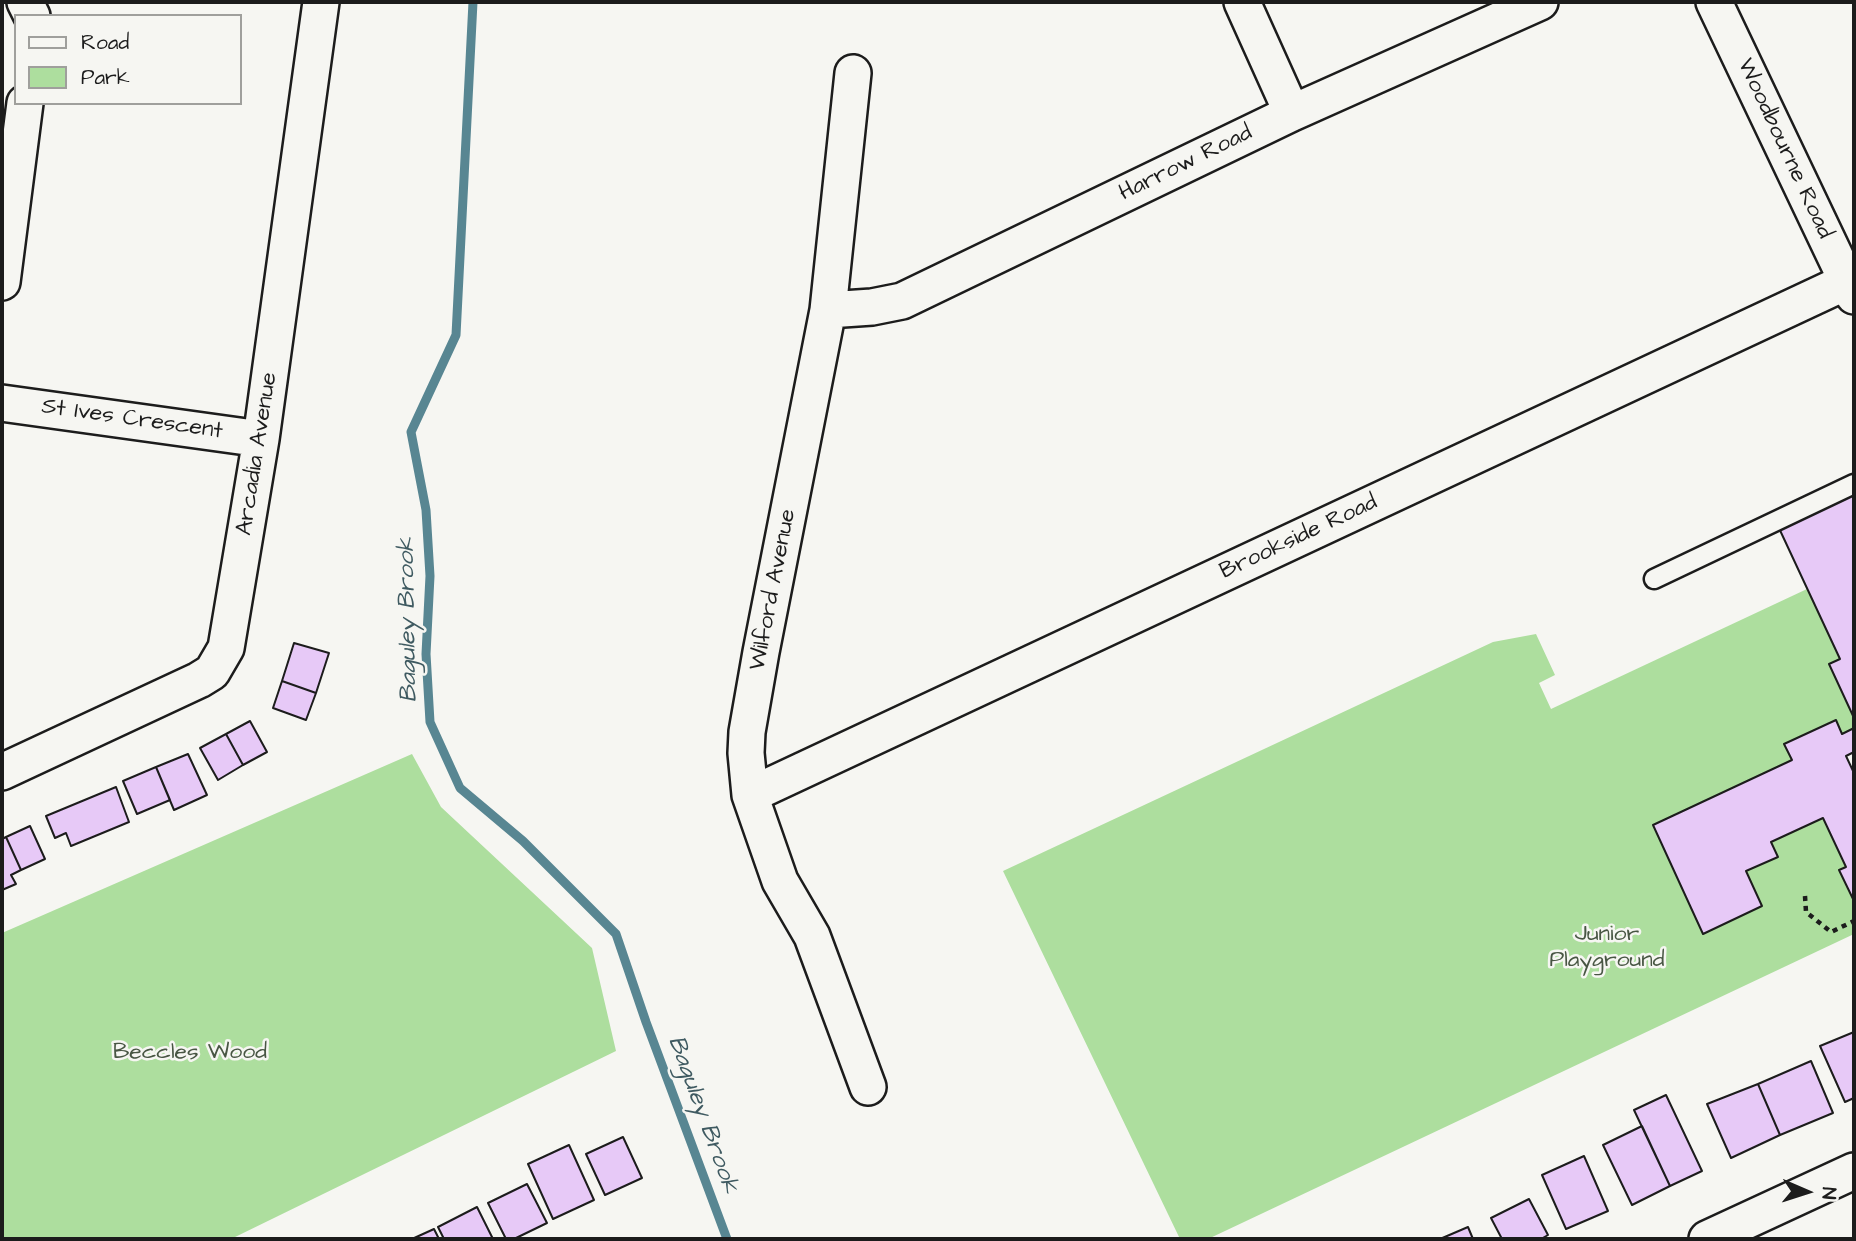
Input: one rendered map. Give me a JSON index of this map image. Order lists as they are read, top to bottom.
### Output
{
  "streets": {
    "street": [
      "Woodbourne Road",
      "Harrow Road",
      "St Ives Crescent",
      "Arcadia Avenue",
      "Brookside Road",
      "Wilford Avenue"
    ]
  },
  "crossings": [
    ["Woodbourne Road", "Brookside Road"],
    ["Harrow Road", "Wilford Avenue"],
    ["St Ives Crescent", "Arcadia Avenue"],
    ["Brookside Road", "Wilford Avenue"]
  ],
  "water": ["Baguley Brook"],
  "parks": ["Junior Playground", "Beccles Wood"],
  "legend": ["Road", "Park"],
  "north": "right"
}
